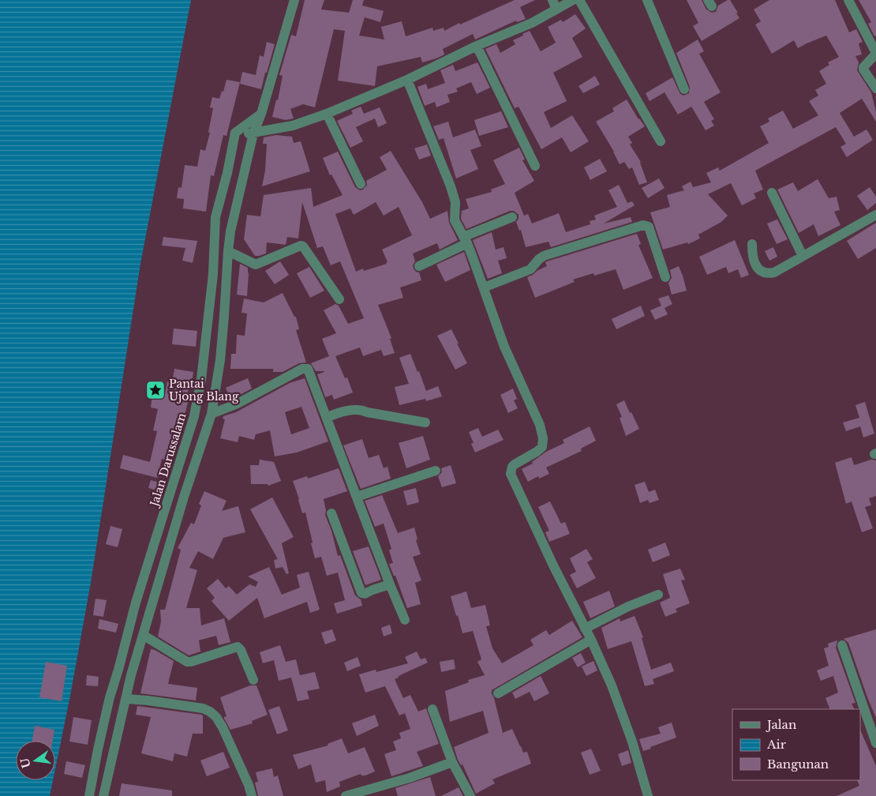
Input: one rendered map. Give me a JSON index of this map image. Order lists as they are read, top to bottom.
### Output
{
  "streets": {
    "street": ["Jalan Darussalam"]
  },
  "places": {
    "place": ["Pantai Ujong Blang"]
  },
  "legend": ["Jalan", "Air", "Bangunan"],
  "north": "left"
}
